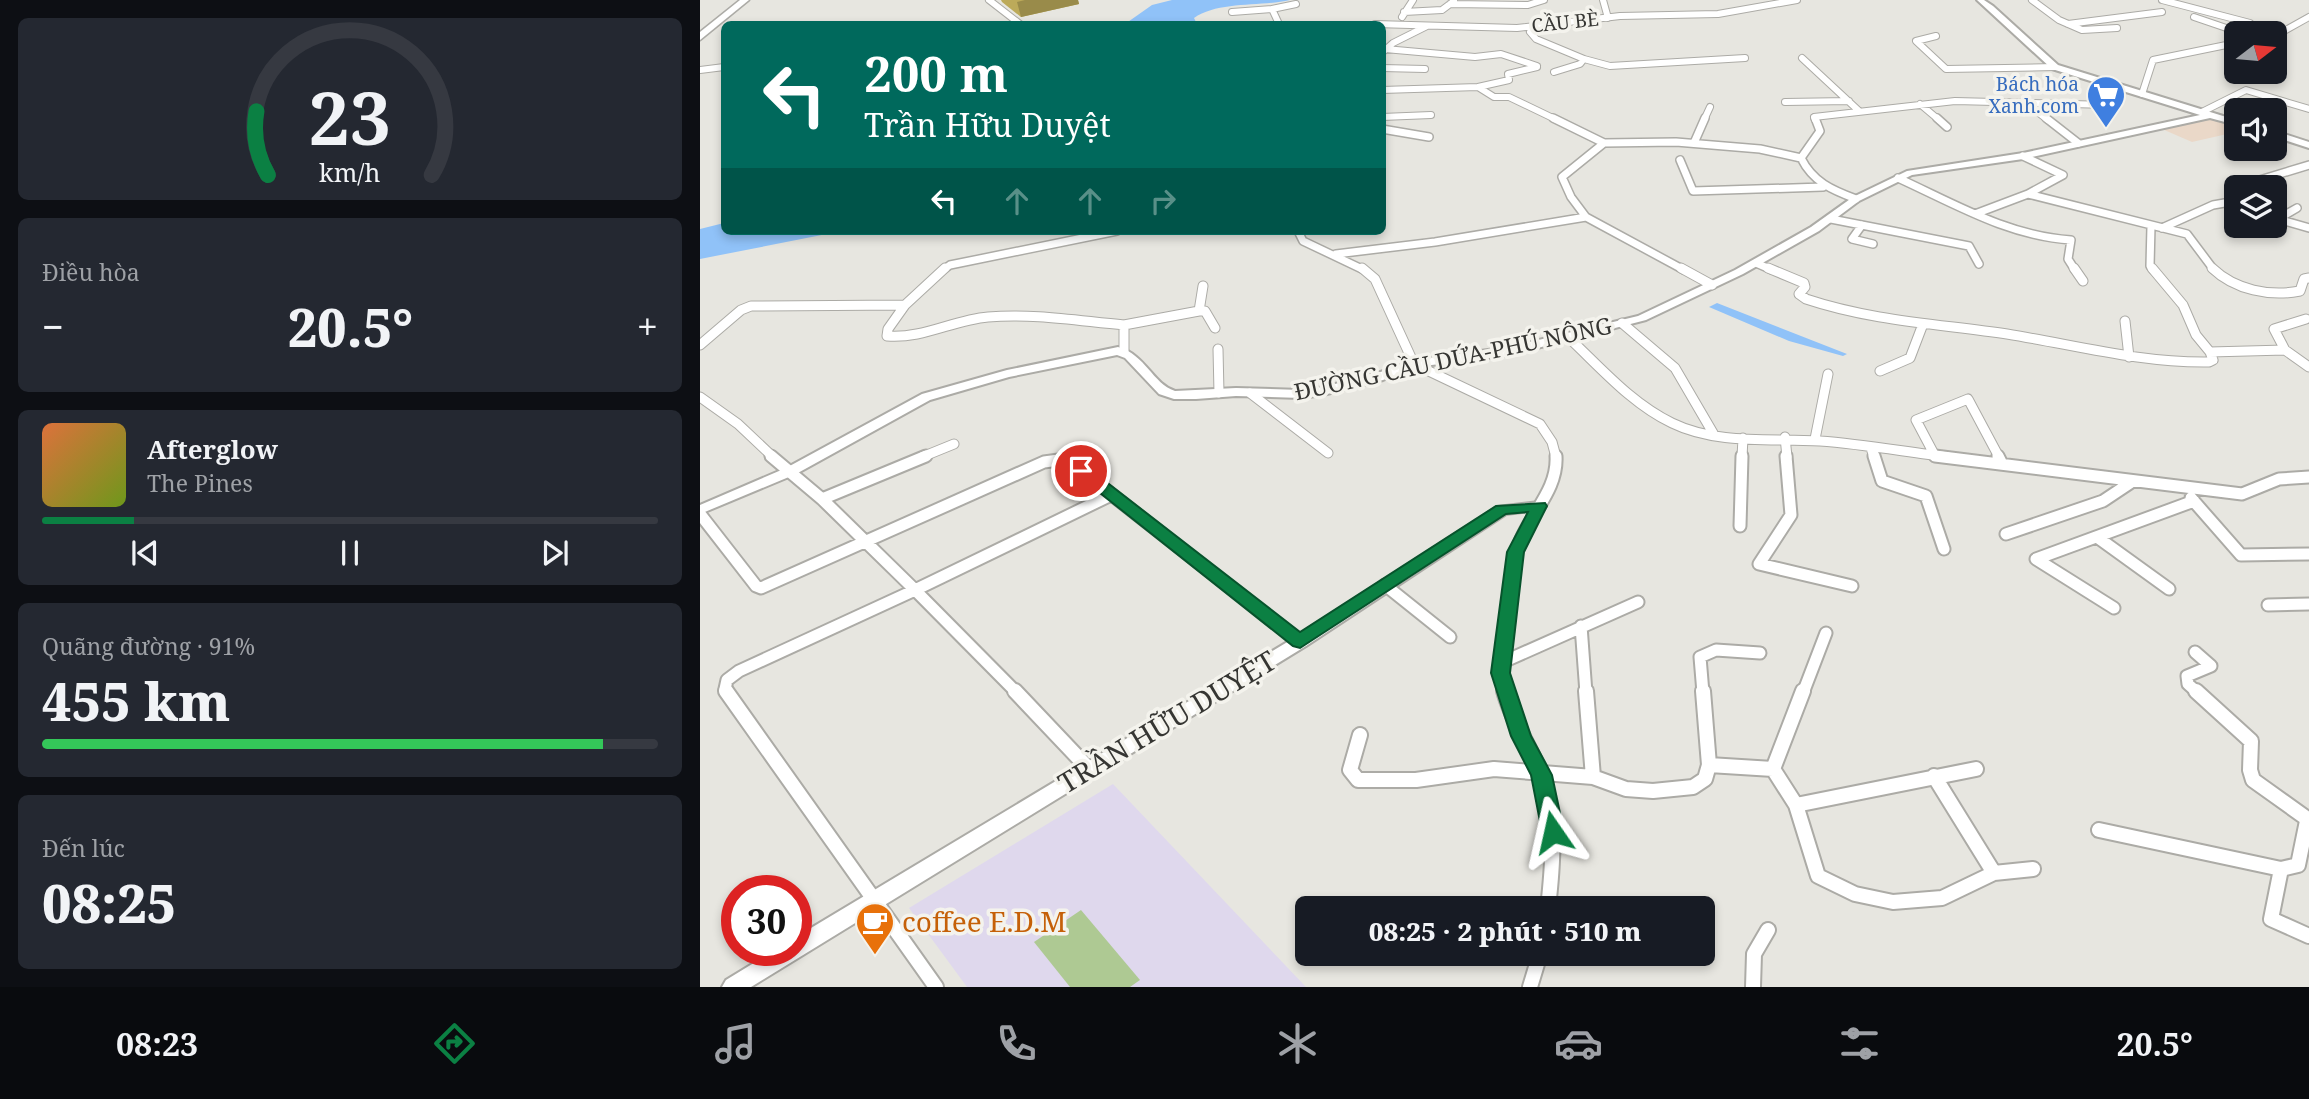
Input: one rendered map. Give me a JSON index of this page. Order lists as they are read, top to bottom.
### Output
{
  "streets": {
    "street": ["CẦU BÈ", "ĐƯỜNG CẦU DỨA-PHÚ NÔNG", "TRẦN HỮU DUYỆT"]
  },
  "places": {
    "supermarket": ["Bách hóa Xanh.com"],
    "cafe": ["coffee E.D.M"]
  },
  "north": "right",
  "page": {
    "turn": ["200 m", "Trần Hữu Duyệt"],
    "tile": [
      "Điều hòa",
      ["Quãng đường · 91%", "455 km"],
      ["Đến lúc", "08:25"]
    ],
    "heat": ["−", "20.5°", "+"],
    "song": ["Afterglow", "The Pines"],
    "limit": "30",
    "trip": "08:25 · 2 phút · 510 m",
    "tabs": ["08:23", "20.5°"],
    "gauge": ["23", "km/h"]
  }
}
